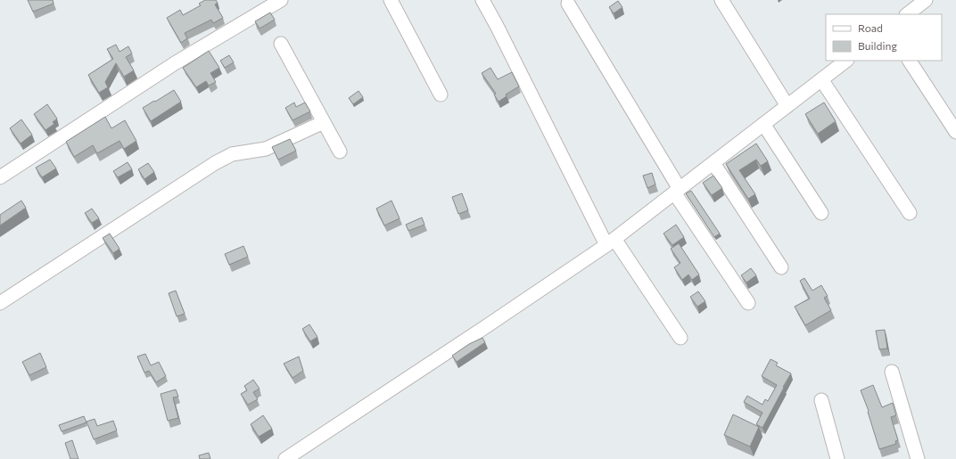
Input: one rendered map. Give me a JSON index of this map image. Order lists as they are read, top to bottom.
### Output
{
  "legend": ["Road", "Building"]
}
